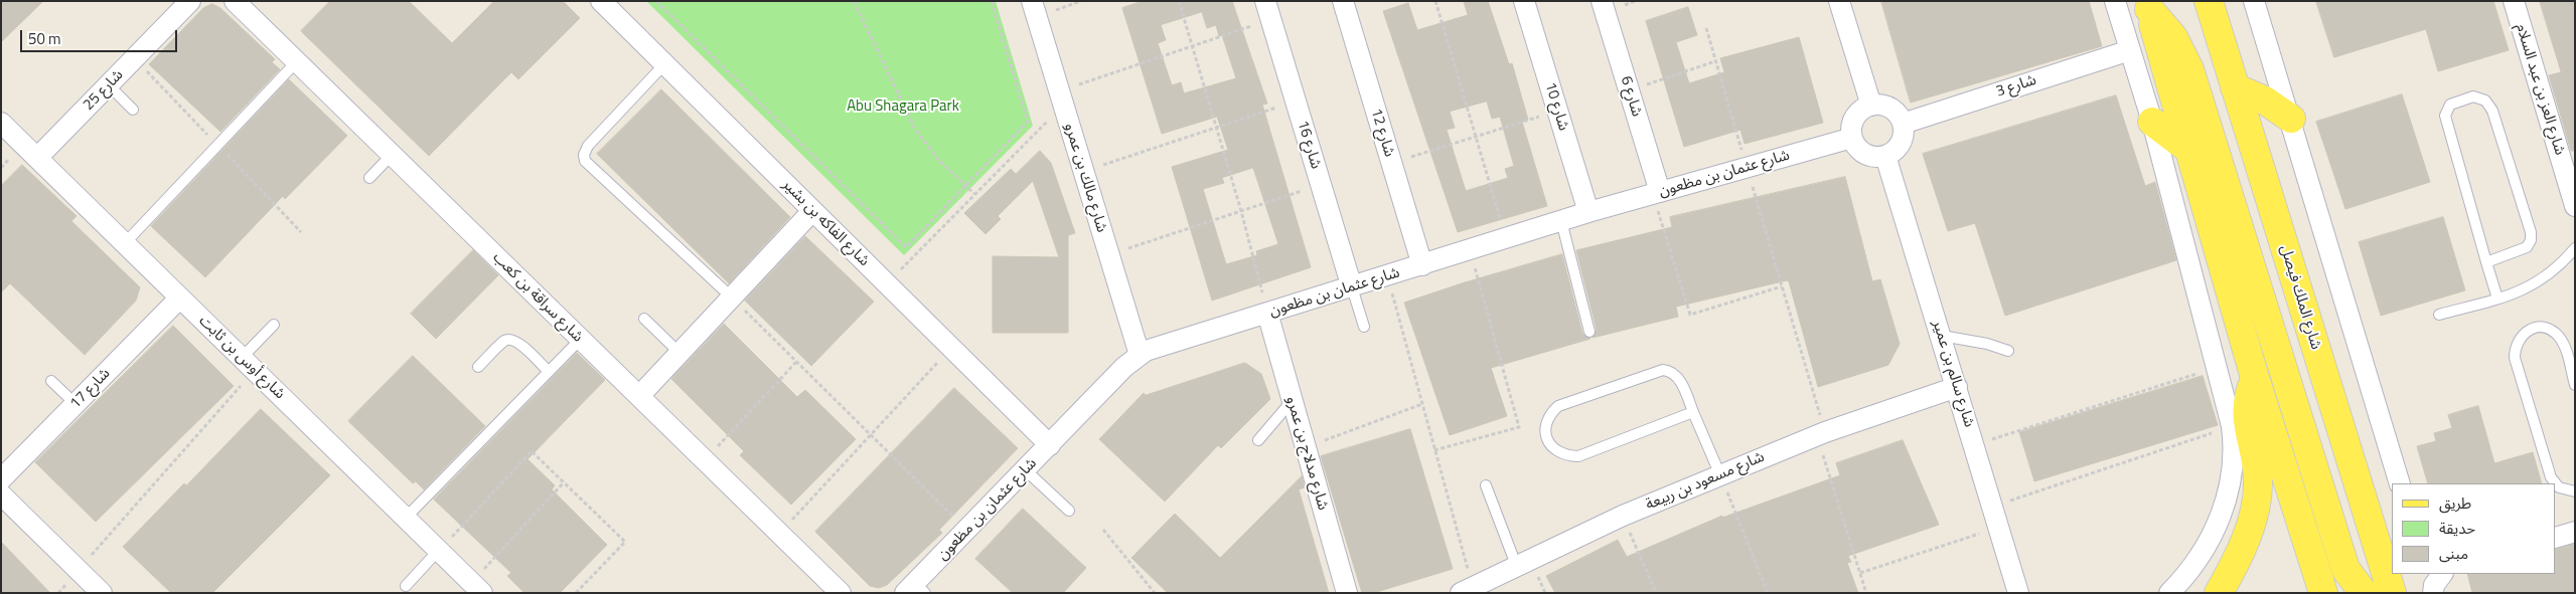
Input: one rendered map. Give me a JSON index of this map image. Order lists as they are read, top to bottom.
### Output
{
  "streets": {
    "main road": ["شارع الملك فيصل"],
    "street": [
      "شارع 3",
      "شارع العز بن عبد السلام",
      "شارع 25",
      "شارع 6",
      "شارع 10",
      "شارع 12",
      "شارع 16",
      "شارع عثمان بن مظعون",
      "شارع مالك بن عمرو",
      "شارع الفاكه بن بشير",
      "شارع سراقة بن كعب",
      "شارع أوس بن ثابت",
      "شارع سالم بن عمير",
      "شارع 17",
      "شارع مدلاج بن عمرو",
      "شارع مسعود بن ربيعة"
    ]
  },
  "crossings": [
    ["شارع 3", "شارع عثمان بن مظعون"],
    ["شارع 3", "شارع سالم بن عمير"],
    ["شارع 25", "شارع أوس بن ثابت"],
    ["شارع 6", "شارع عثمان بن مظعون"],
    ["شارع 10", "شارع عثمان بن مظعون"],
    ["شارع 12", "شارع عثمان بن مظعون"],
    ["شارع 16", "شارع عثمان بن مظعون"],
    ["شارع عثمان بن مظعون", "شارع مالك بن عمرو"],
    ["شارع عثمان بن مظعون", "شارع الفاكه بن بشير"],
    ["شارع عثمان بن مظعون", "شارع سالم بن عمير"],
    ["شارع عثمان بن مظعون", "شارع مدلاج بن عمرو"],
    ["شارع أوس بن ثابت", "شارع 17"],
    ["شارع سالم بن عمير", "شارع مسعود بن ربيعة"]
  ],
  "parks": ["Abu Shagara Park"],
  "legend": ["طريق", "حديقة", "مبنى"],
  "scale_bar": "50 m"
}
